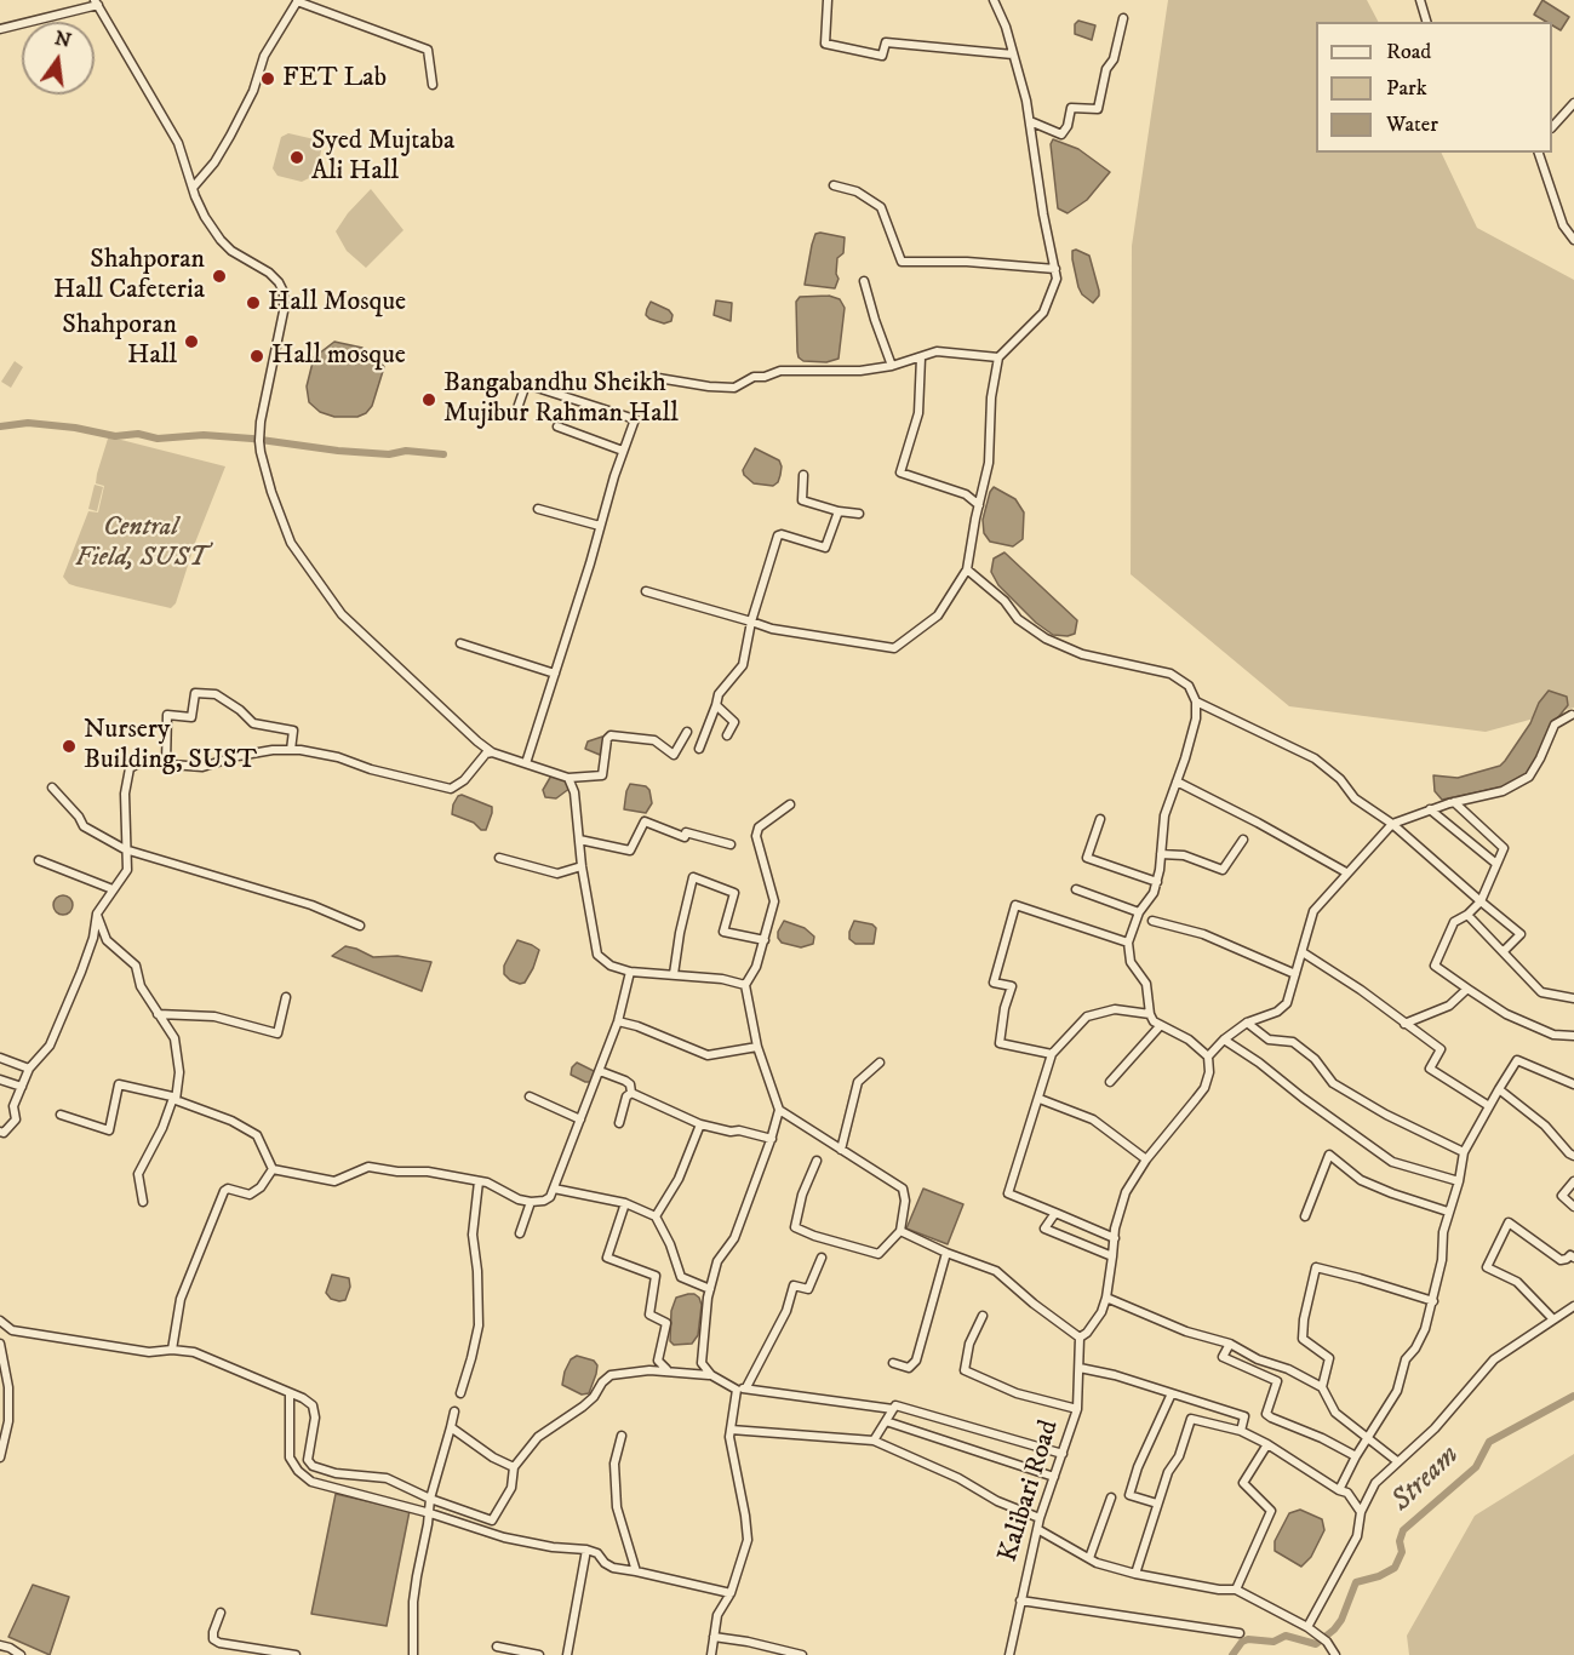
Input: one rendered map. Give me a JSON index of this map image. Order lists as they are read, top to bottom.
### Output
{
  "streets": {
    "street": ["Kalibari Road"]
  },
  "water": ["Stream"],
  "parks": ["Central Field, SUST"],
  "places": [
    "FET Lab",
    "Syed Mujtaba Ali Hall",
    "Shahporan Hall Cafeteria",
    "Hall Mosque",
    "Shahporan Hall",
    "Hall mosque",
    "Bangabandhu Sheikh Mujibur Rahman Hall",
    "Nursery Building, SUST"
  ],
  "legend": ["Road", "Park", "Water"],
  "north": "top"
}
